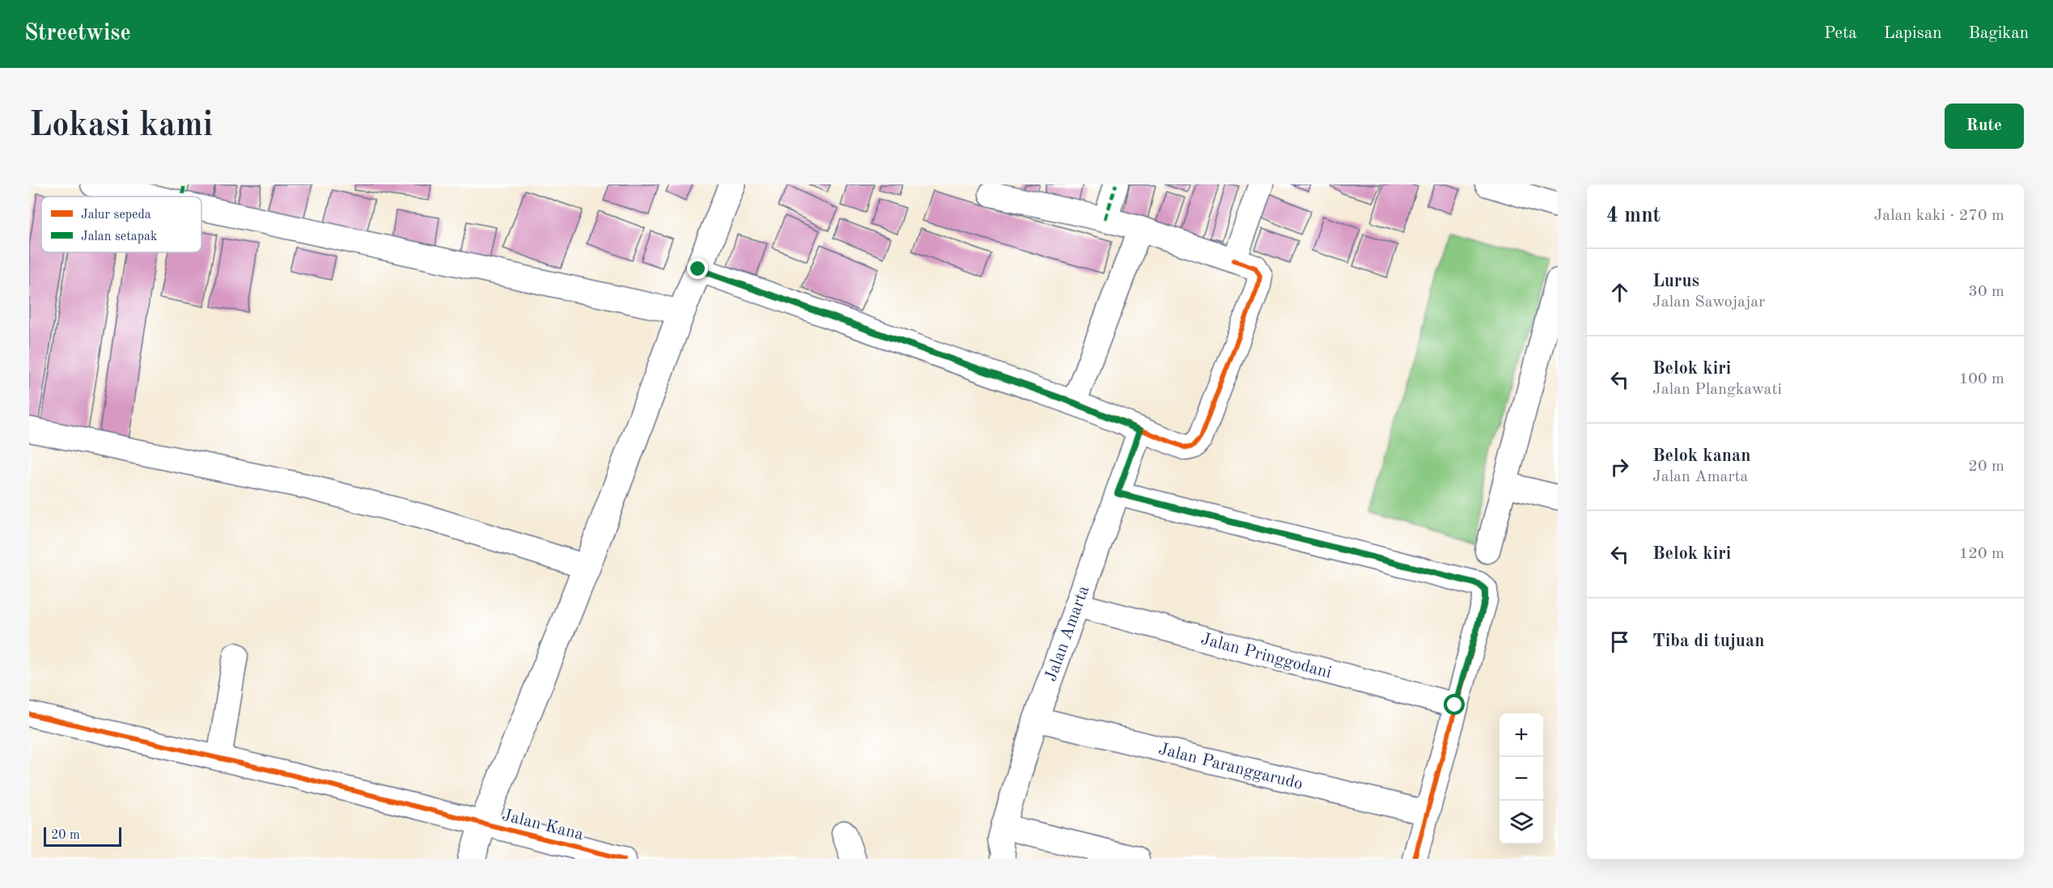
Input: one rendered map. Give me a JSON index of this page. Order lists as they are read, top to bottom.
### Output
{
  "streets": {
    "street": [
      "Jalan Amarta",
      "Jalan Pringgodani",
      "Jalan Paranggarudo",
      "Jalan Kana"
    ]
  },
  "crossings": [
    ["Jalan Amarta", "Jalan Pringgodani"],
    ["Jalan Amarta", "Jalan Paranggarudo"]
  ],
  "legend": ["Jalur sepeda", "Jalan setapak"],
  "scale_bar": "20 m",
  "page": {
    "header": "Streetwise",
    "nav": ["Peta", "Lapisan", "Bagikan"],
    "buttons": "Rute",
    "title": "Lokasi kami",
    "heading": ["4 mnt", "Jalan kaki · 270 m"],
    "list": [
      ["Lurus", "Jalan Sawojajar", "30 m"],
      ["Belok kiri", "Jalan Plangkawati", "100 m"],
      ["Belok kanan", "Jalan Amarta", "20 m"],
      ["Belok kiri", "120 m"],
      "Tiba di tujuan"
    ],
    "map_buttons": ["+", "−"],
    "scale": "20 m"
  }
}
